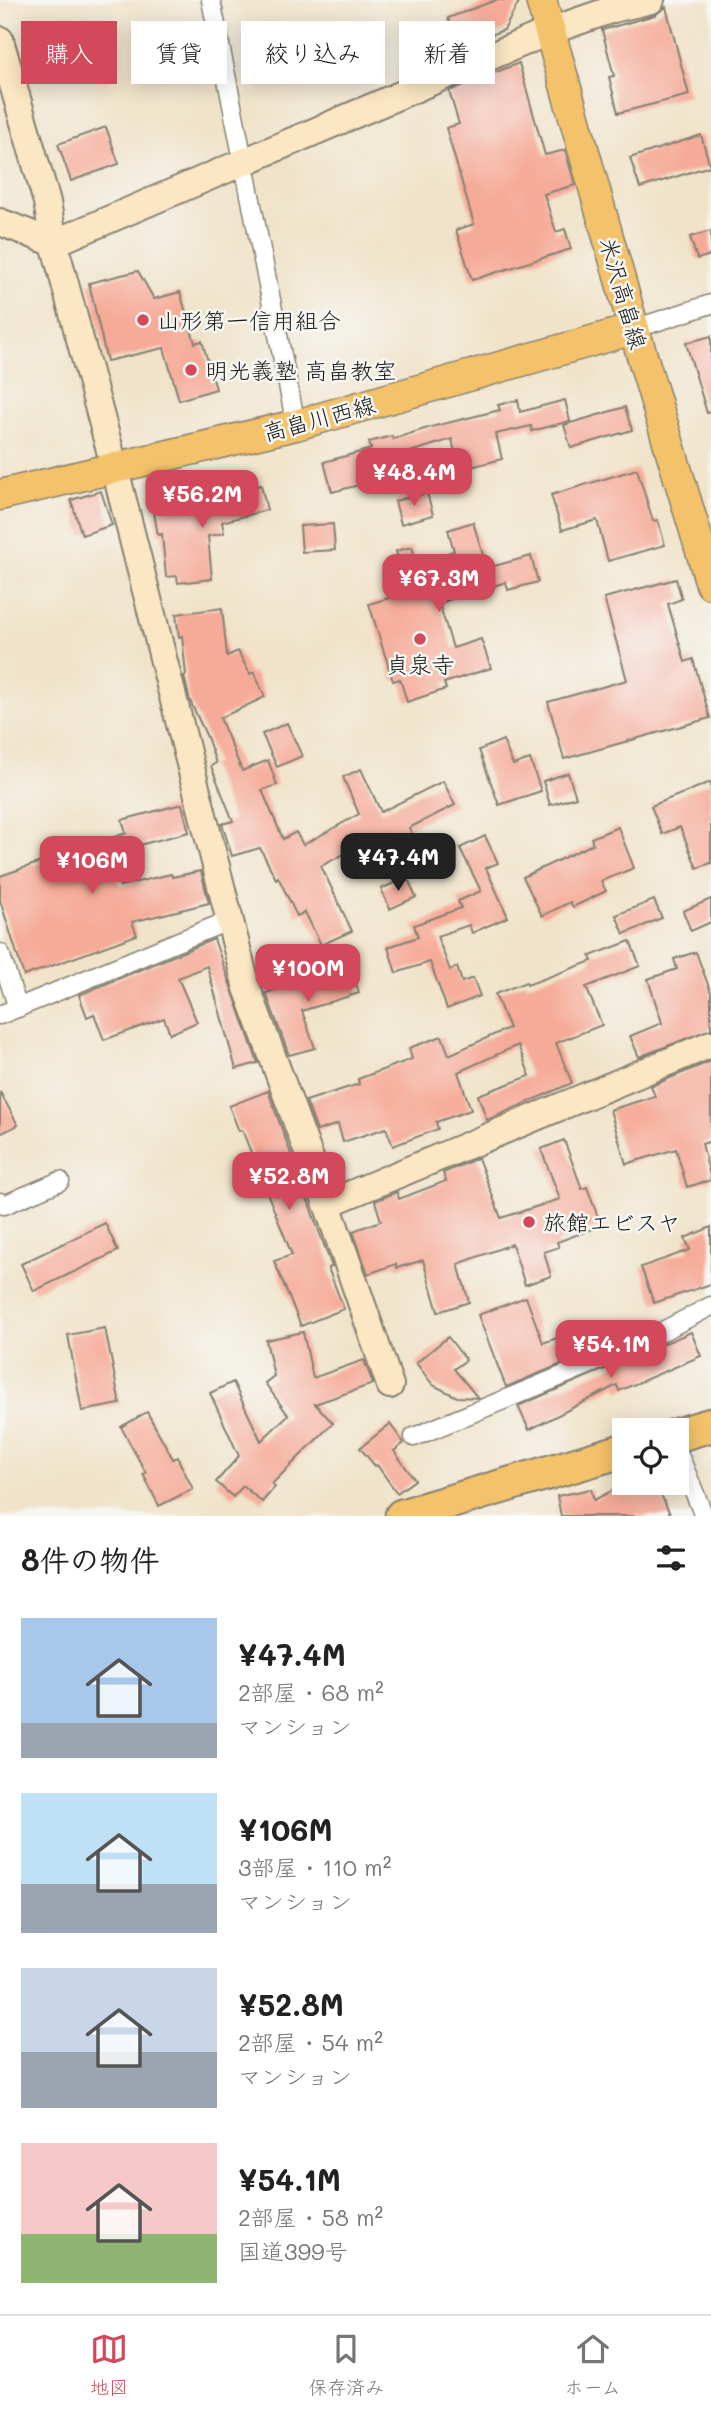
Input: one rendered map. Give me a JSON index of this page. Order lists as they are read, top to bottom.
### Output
{
  "streets": {
    "main road": ["米沢高畠線", "高畠川西線"]
  },
  "crossings": [
    ["米沢高畠線", "高畠川西線"]
  ],
  "places": [
    "山形第一信用組合",
    "明光義塾 高畠教室",
    "貞泉寺",
    "旅館エビスヤ"
  ],
  "page": {
    "chip": [
      "購入",
      "賃貸",
      "絞り込み",
      "新着"
    ],
    "price": [
      "¥48.4M",
      "¥56.2M",
      "¥67.3M",
      "¥47.4M",
      "¥106M",
      "¥100M",
      "¥52.8M",
      "¥54.1M"
    ],
    "heading": "8件の物件",
    "list": [
      {
        "name": "¥47.4M",
        "note": "2部屋 · 68 m² · マンション"
      },
      {
        "name": "¥106M",
        "note": "3部屋 · 110 m² · マンション"
      },
      {
        "name": "¥52.8M",
        "note": "2部屋 · 54 m² · マンション"
      },
      {
        "name": "¥54.1M",
        "note": "2部屋 · 58 m² · 国道399号"
      }
    ],
    "tabs": ["地図", "保存済み", "ホーム"]
  }
}
